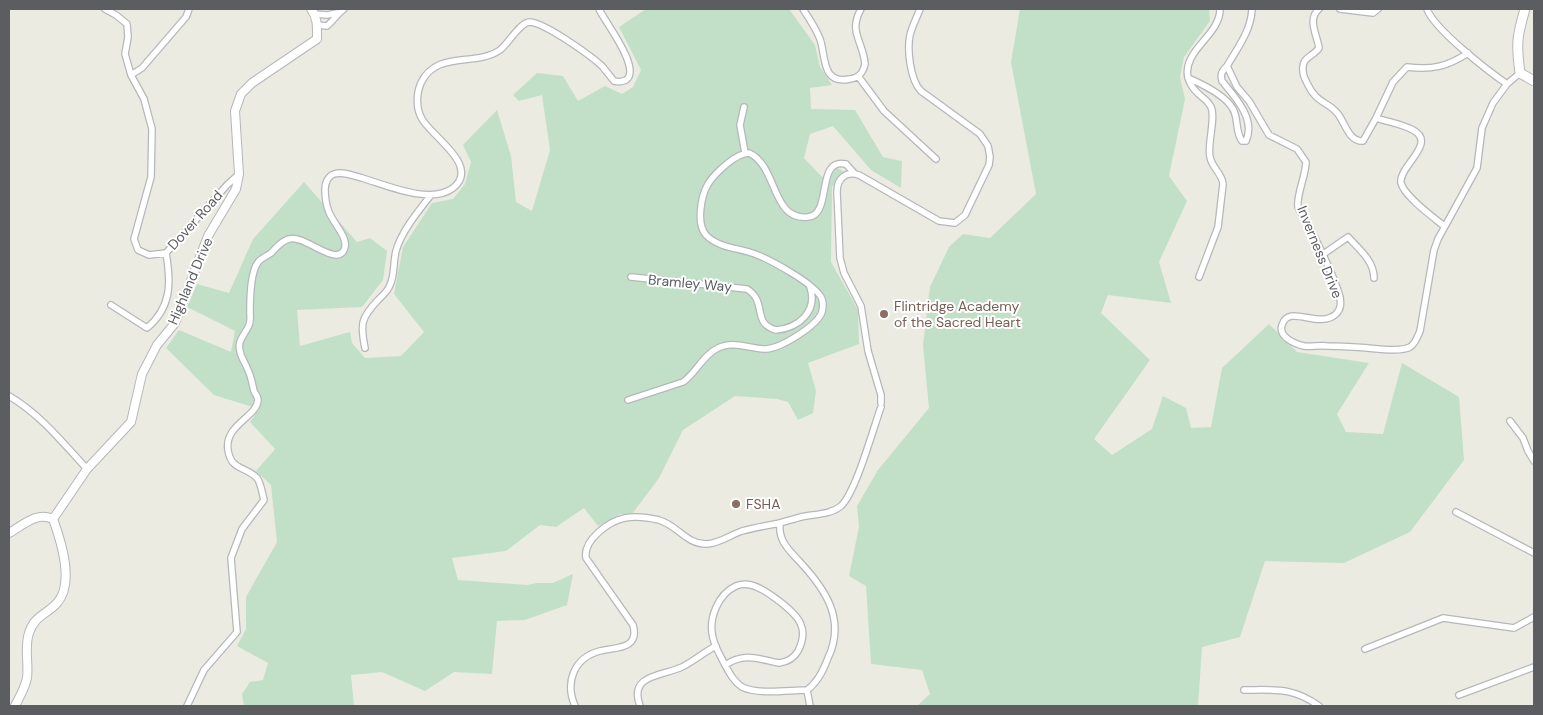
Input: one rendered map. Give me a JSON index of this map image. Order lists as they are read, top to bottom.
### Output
{
  "streets": {
    "street": [
      "Dover Road",
      "Inverness Drive",
      "Highland Drive",
      "Bramley Way"
    ]
  },
  "crossings": [
    ["Dover Road", "Highland Drive"]
  ],
  "places": ["Flintridge Academy of the Sacred Heart", "FSHA"]
}
